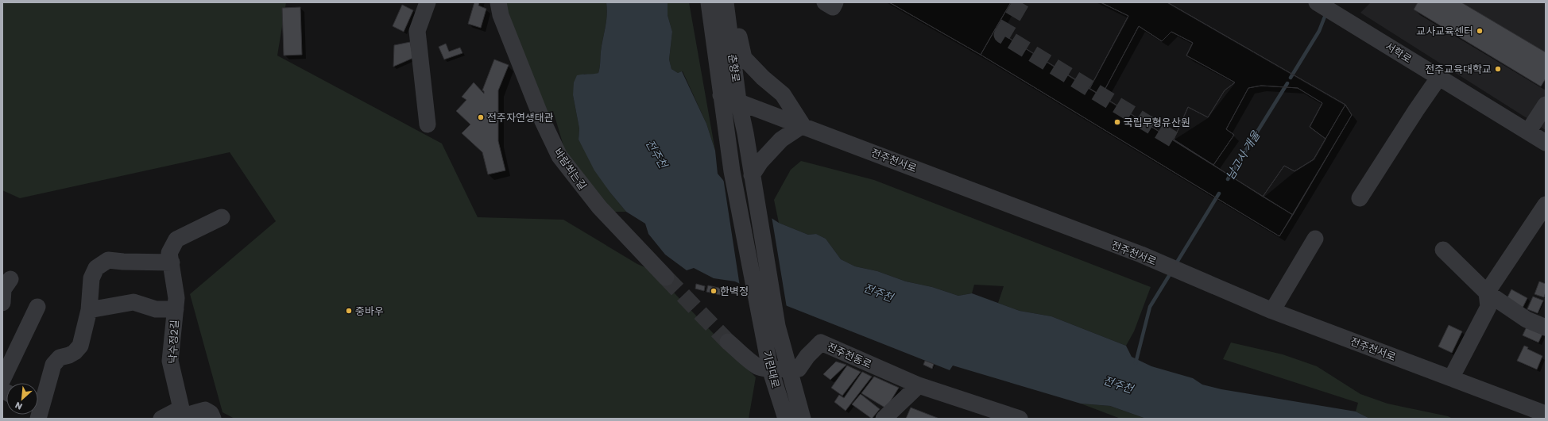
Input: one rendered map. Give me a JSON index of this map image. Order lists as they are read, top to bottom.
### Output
{
  "streets": {
    "street": [
      "서학로",
      "춘향로",
      "전주천서로",
      "바람쐬는길",
      "낙수정2길",
      "전주천동로",
      "기린대로"
    ]
  },
  "crossings": [
    ["춘향로", "전주천서로"],
    ["춘향로", "기린대로"],
    ["전주천동로", "기린대로"]
  ],
  "water": ["전주천", "남고사 개울"],
  "places": [
    "교사교육센터",
    "전주교육대학교",
    "전주자연생태관",
    "국립무형유산원",
    "한벽정",
    "중바우"
  ],
  "north": "bottom left"
}
